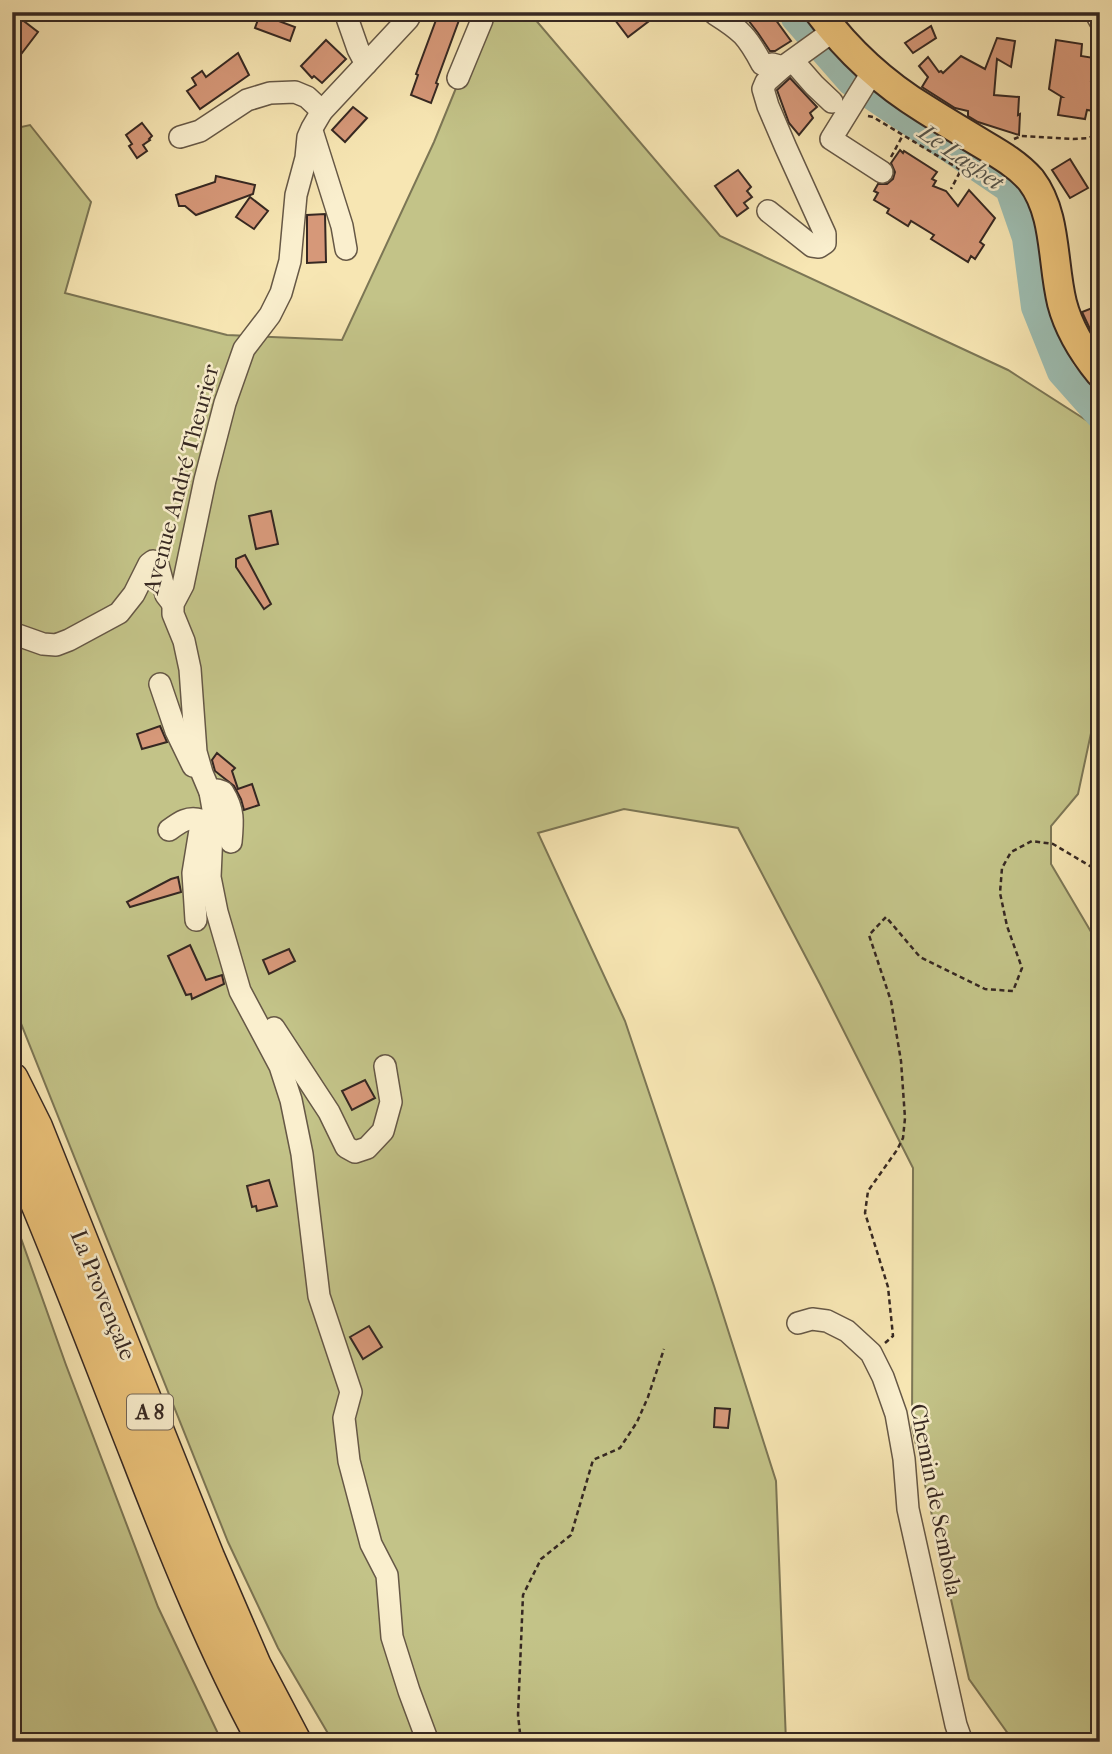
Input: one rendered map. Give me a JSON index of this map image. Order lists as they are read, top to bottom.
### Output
{
  "streets": {
    "highway": ["La Provençale", "A 8"],
    "street": ["Avenue André Theurier", "Chemin de Sembola"]
  },
  "water": ["Le Laghet"]
}
